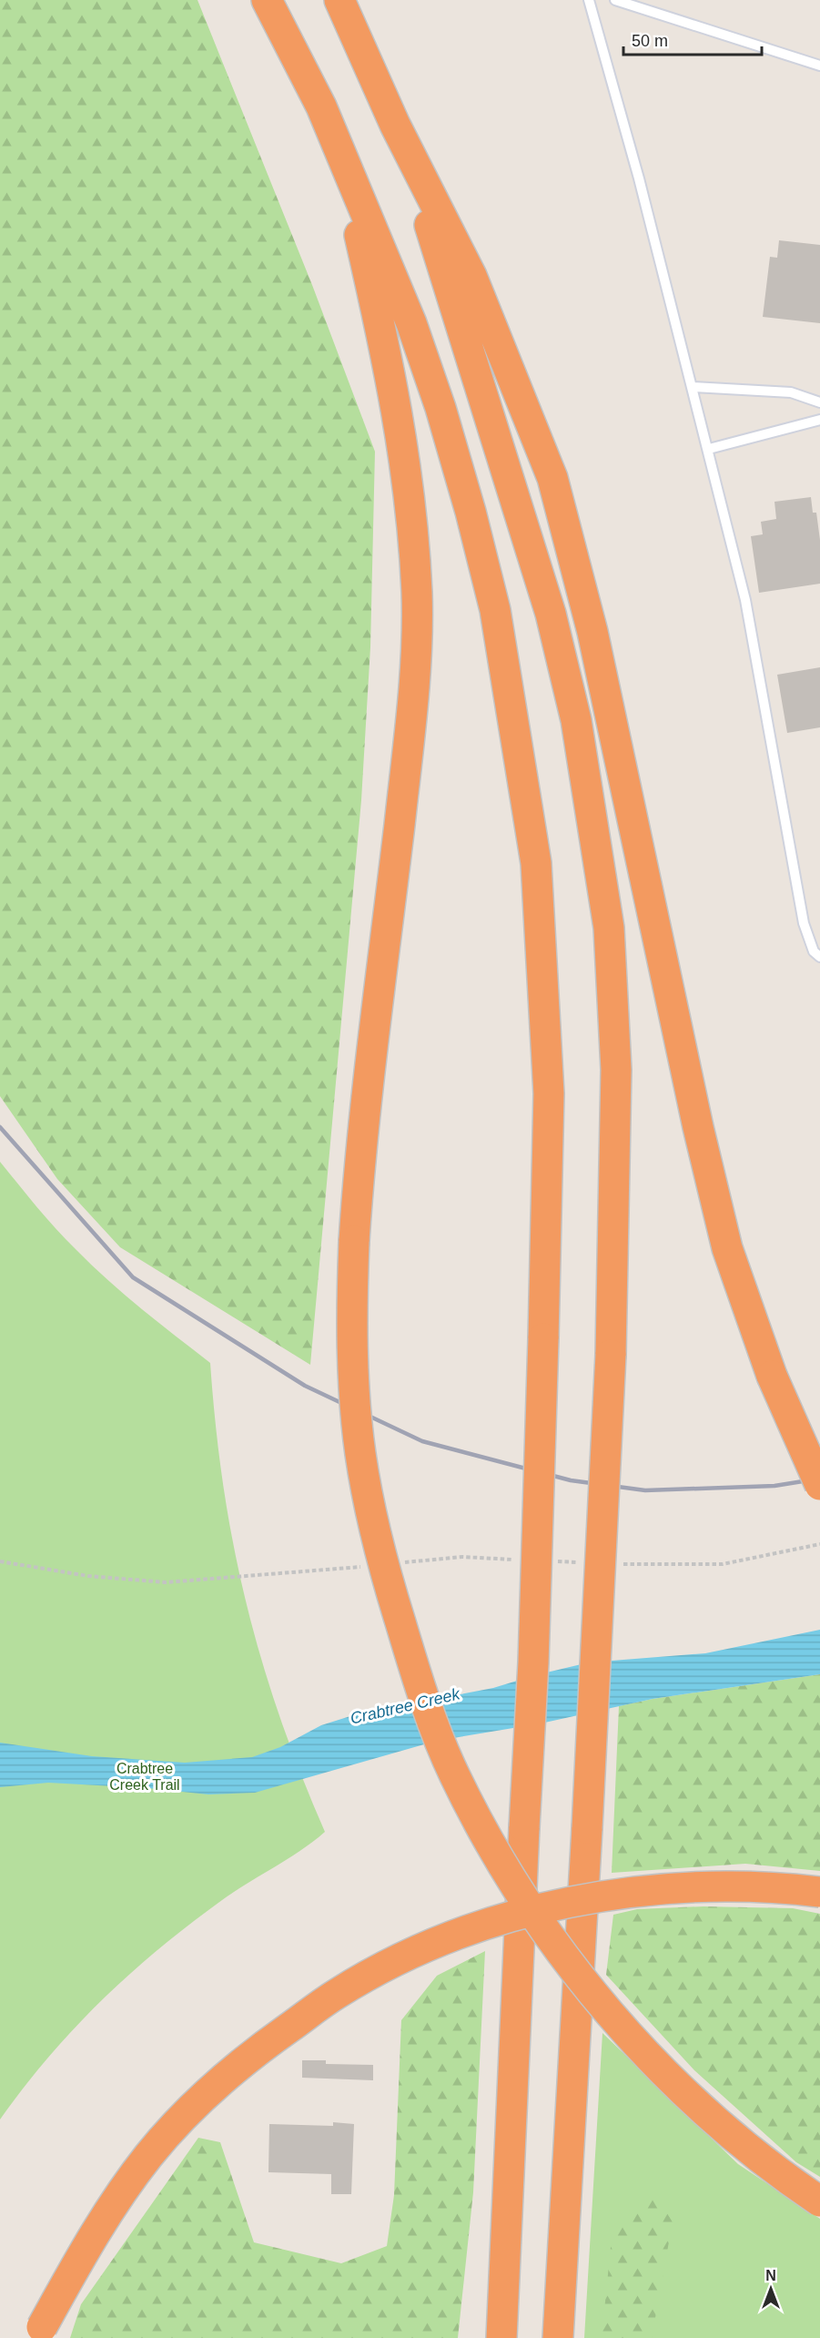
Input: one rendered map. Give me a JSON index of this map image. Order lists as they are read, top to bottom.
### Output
{
  "water": ["Crabtree Creek"],
  "parks": ["Crabtree Creek Trail"],
  "scale_bar": "50 m",
  "north": "top"
}
